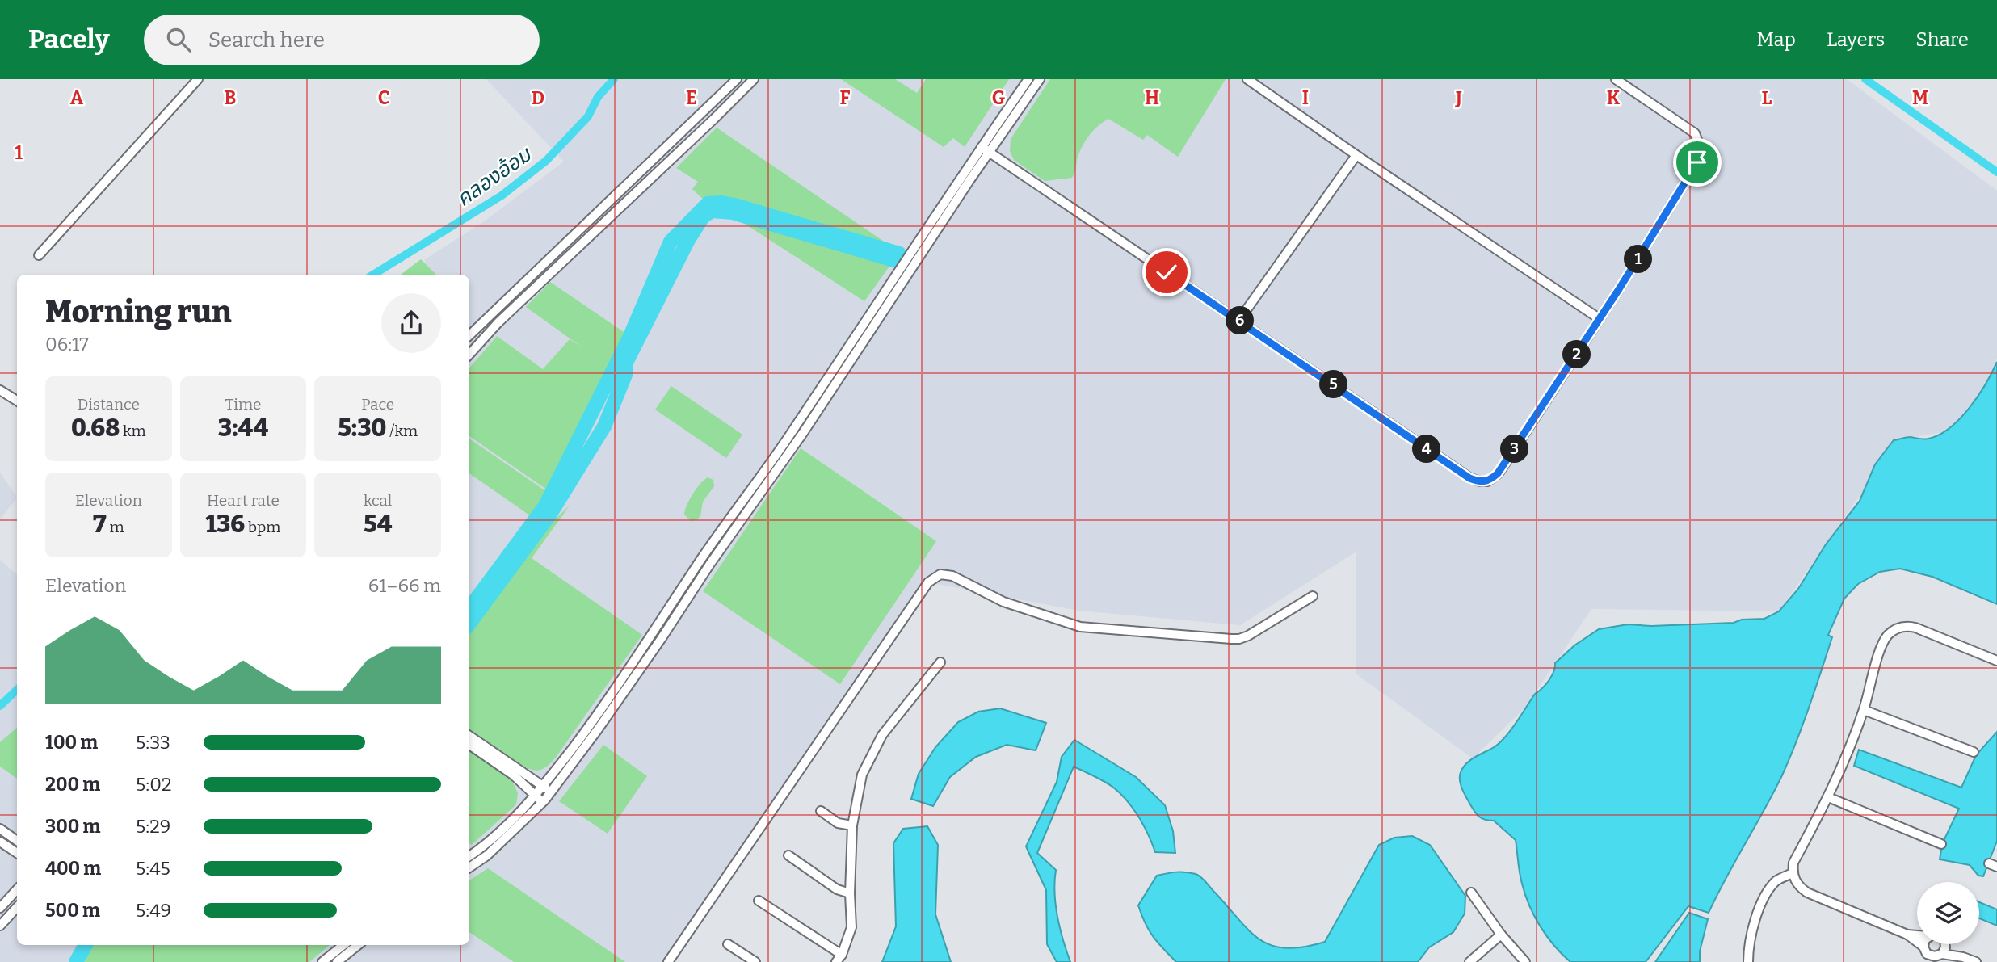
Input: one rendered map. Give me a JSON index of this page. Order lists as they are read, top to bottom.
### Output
{
  "water": ["คลองอ้อม"],
  "page": {
    "header": "Pacely",
    "search": "Search here",
    "nav": ["Map", "Layers", "Share"],
    "pins": [
      "1",
      "6",
      "2",
      "5",
      "3",
      "4"
    ],
    "heading": ["Morning run", "06:17"],
    "stats": [
      ["Distance", "0.68 km"],
      ["Time", "3:44"],
      ["Pace", "5:30 /km"],
      ["Elevation", "7 m"],
      ["Heart rate", "136 bpm"],
      ["kcal", "54"]
    ],
    "chart": ["Elevation", "61–66 m"],
    "list": [
      {
        "name": "100 m",
        "note": "5:33"
      },
      {
        "name": "200 m",
        "note": "5:02"
      },
      {
        "name": "300 m",
        "note": "5:29"
      },
      {
        "name": "400 m",
        "note": "5:45"
      },
      {
        "name": "500 m",
        "note": "5:49"
      }
    ]
  },
  "grid": {
    "columns": [
      "A",
      "B",
      "C",
      "D",
      "E",
      "F",
      "G",
      "H",
      "I",
      "J",
      "K",
      "L",
      "M"
    ],
    "rows": ["1"]
  }
}
